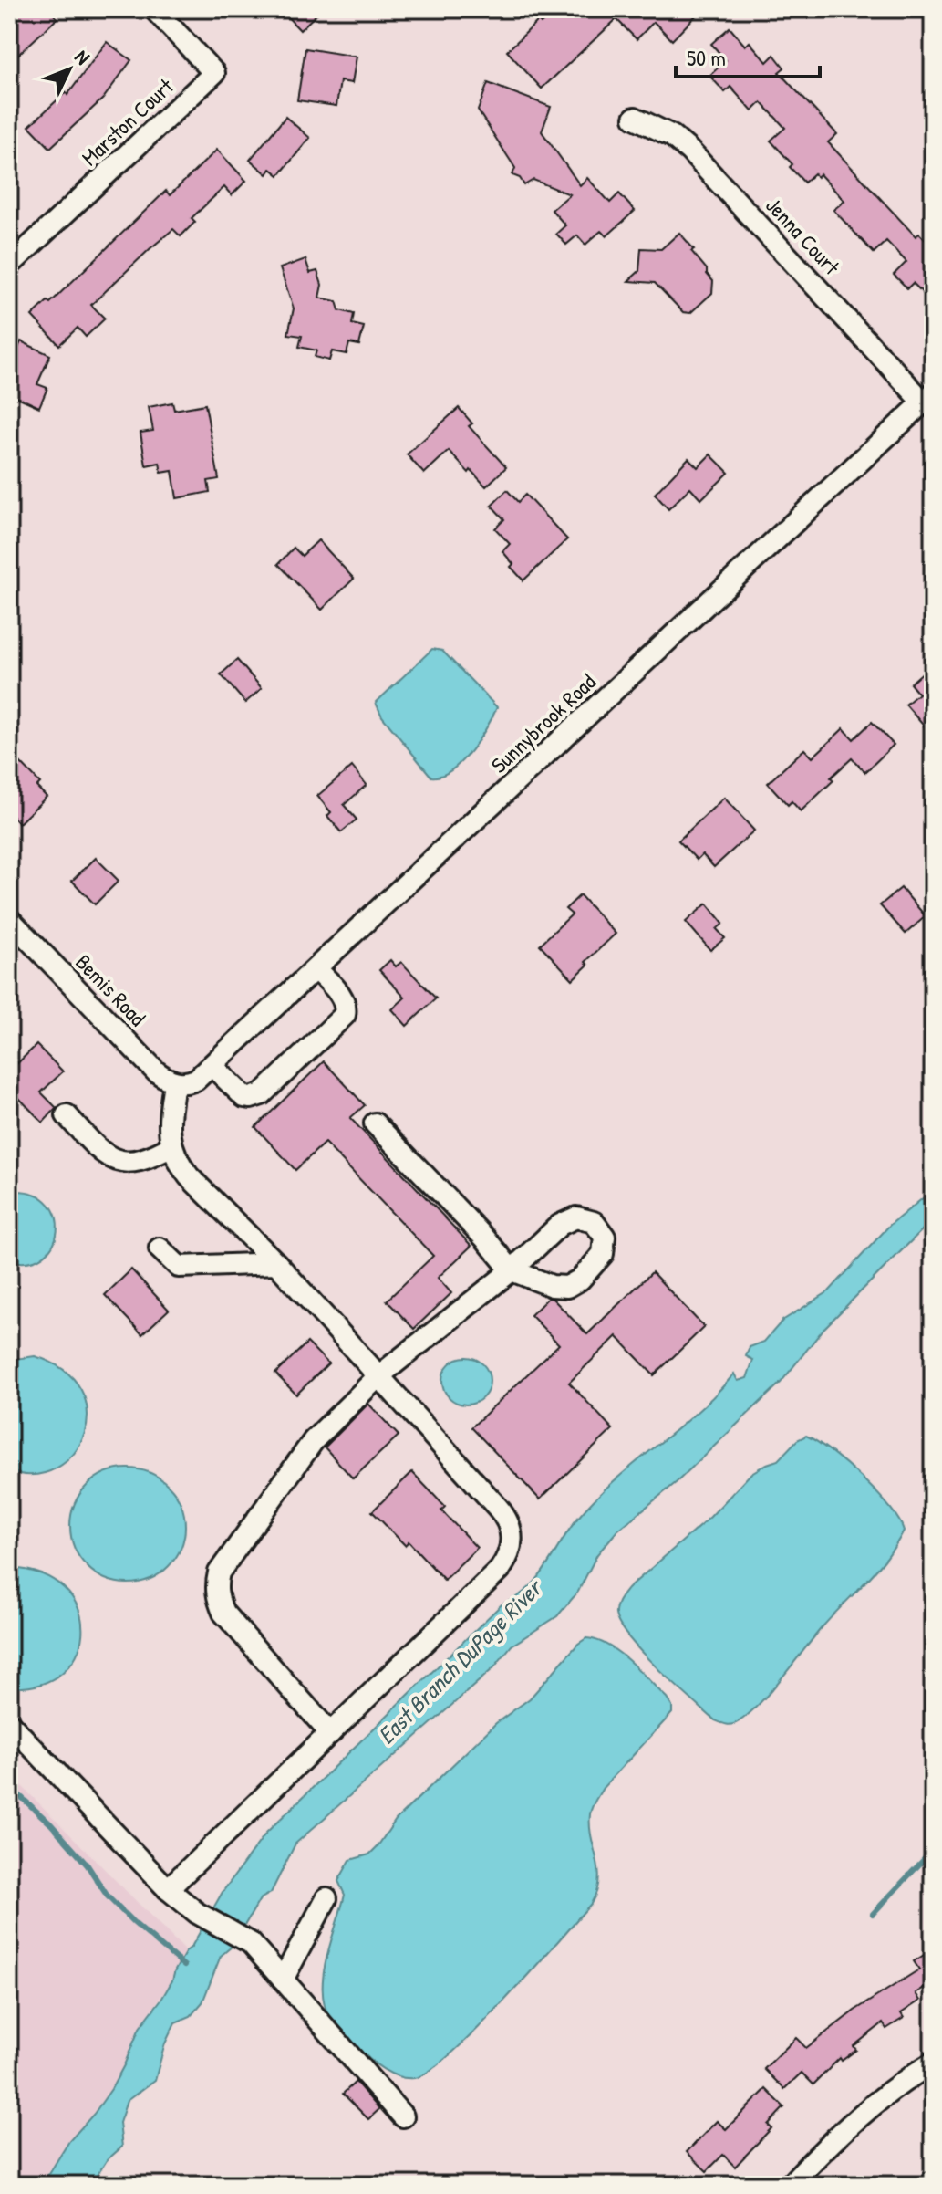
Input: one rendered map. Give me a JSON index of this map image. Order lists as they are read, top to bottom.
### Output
{
  "streets": {
    "street": [
      "Marston Court",
      "Jenna Court",
      "Sunnybrook Road",
      "Bemis Road"
    ]
  },
  "crossings": [
    ["Jenna Court", "Sunnybrook Road"],
    ["Sunnybrook Road", "Bemis Road"]
  ],
  "water": ["East Branch DuPage River"],
  "scale_bar": "50 m",
  "north": "top right"
}
